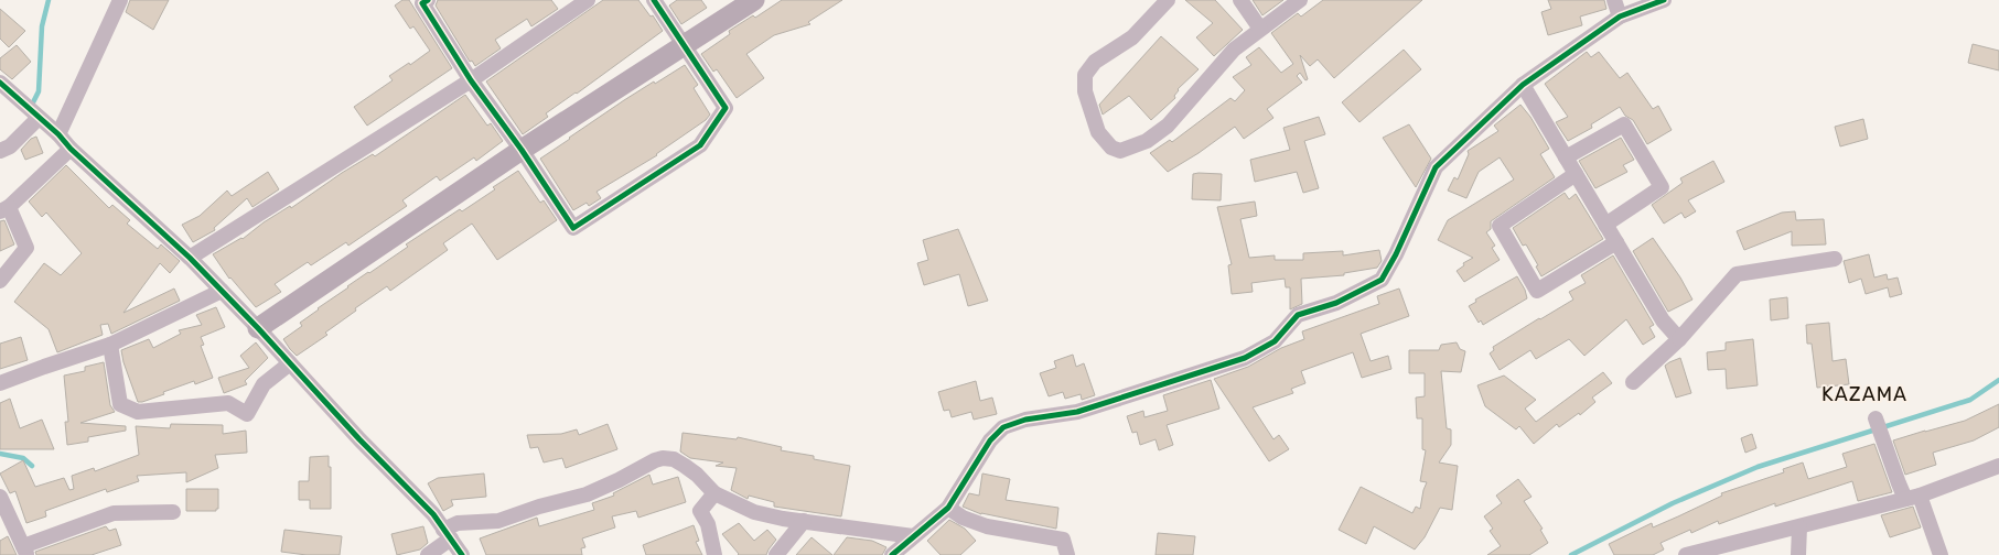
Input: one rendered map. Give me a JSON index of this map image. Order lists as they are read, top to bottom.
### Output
{
  "districts": ["KAZAMA"]
}
